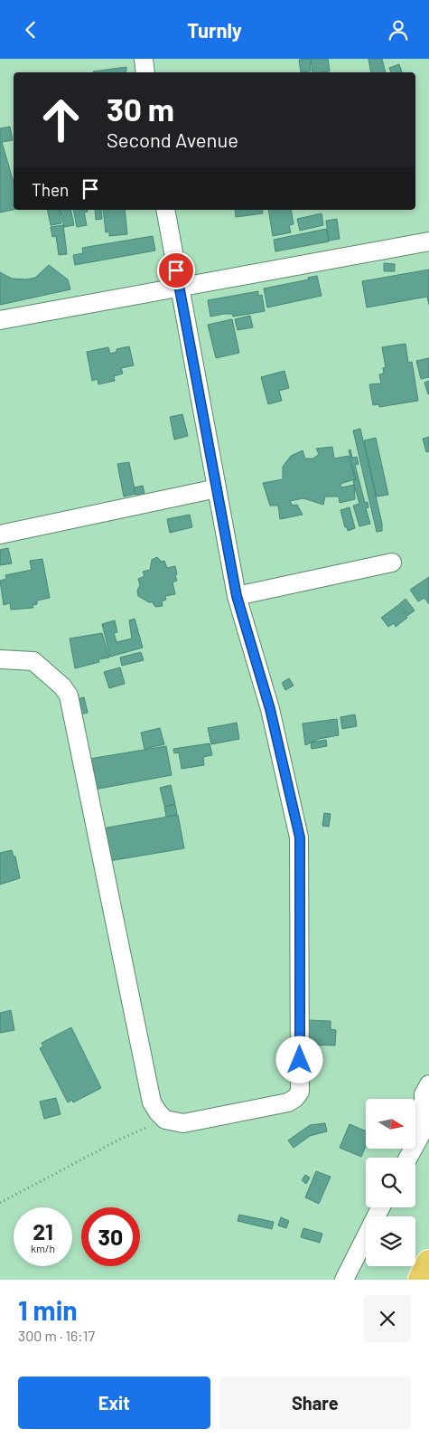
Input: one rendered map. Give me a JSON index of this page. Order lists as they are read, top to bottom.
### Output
{
  "north": "right",
  "page": {
    "header": "Turnly",
    "turn": ["30 m", "Second Avenue"],
    "then": "Then",
    "speed": "21 km/h",
    "limit": "30",
    "heading": ["1 min", "300 m · 16:17"],
    "buttons": ["Exit", "Share"]
  }
}
